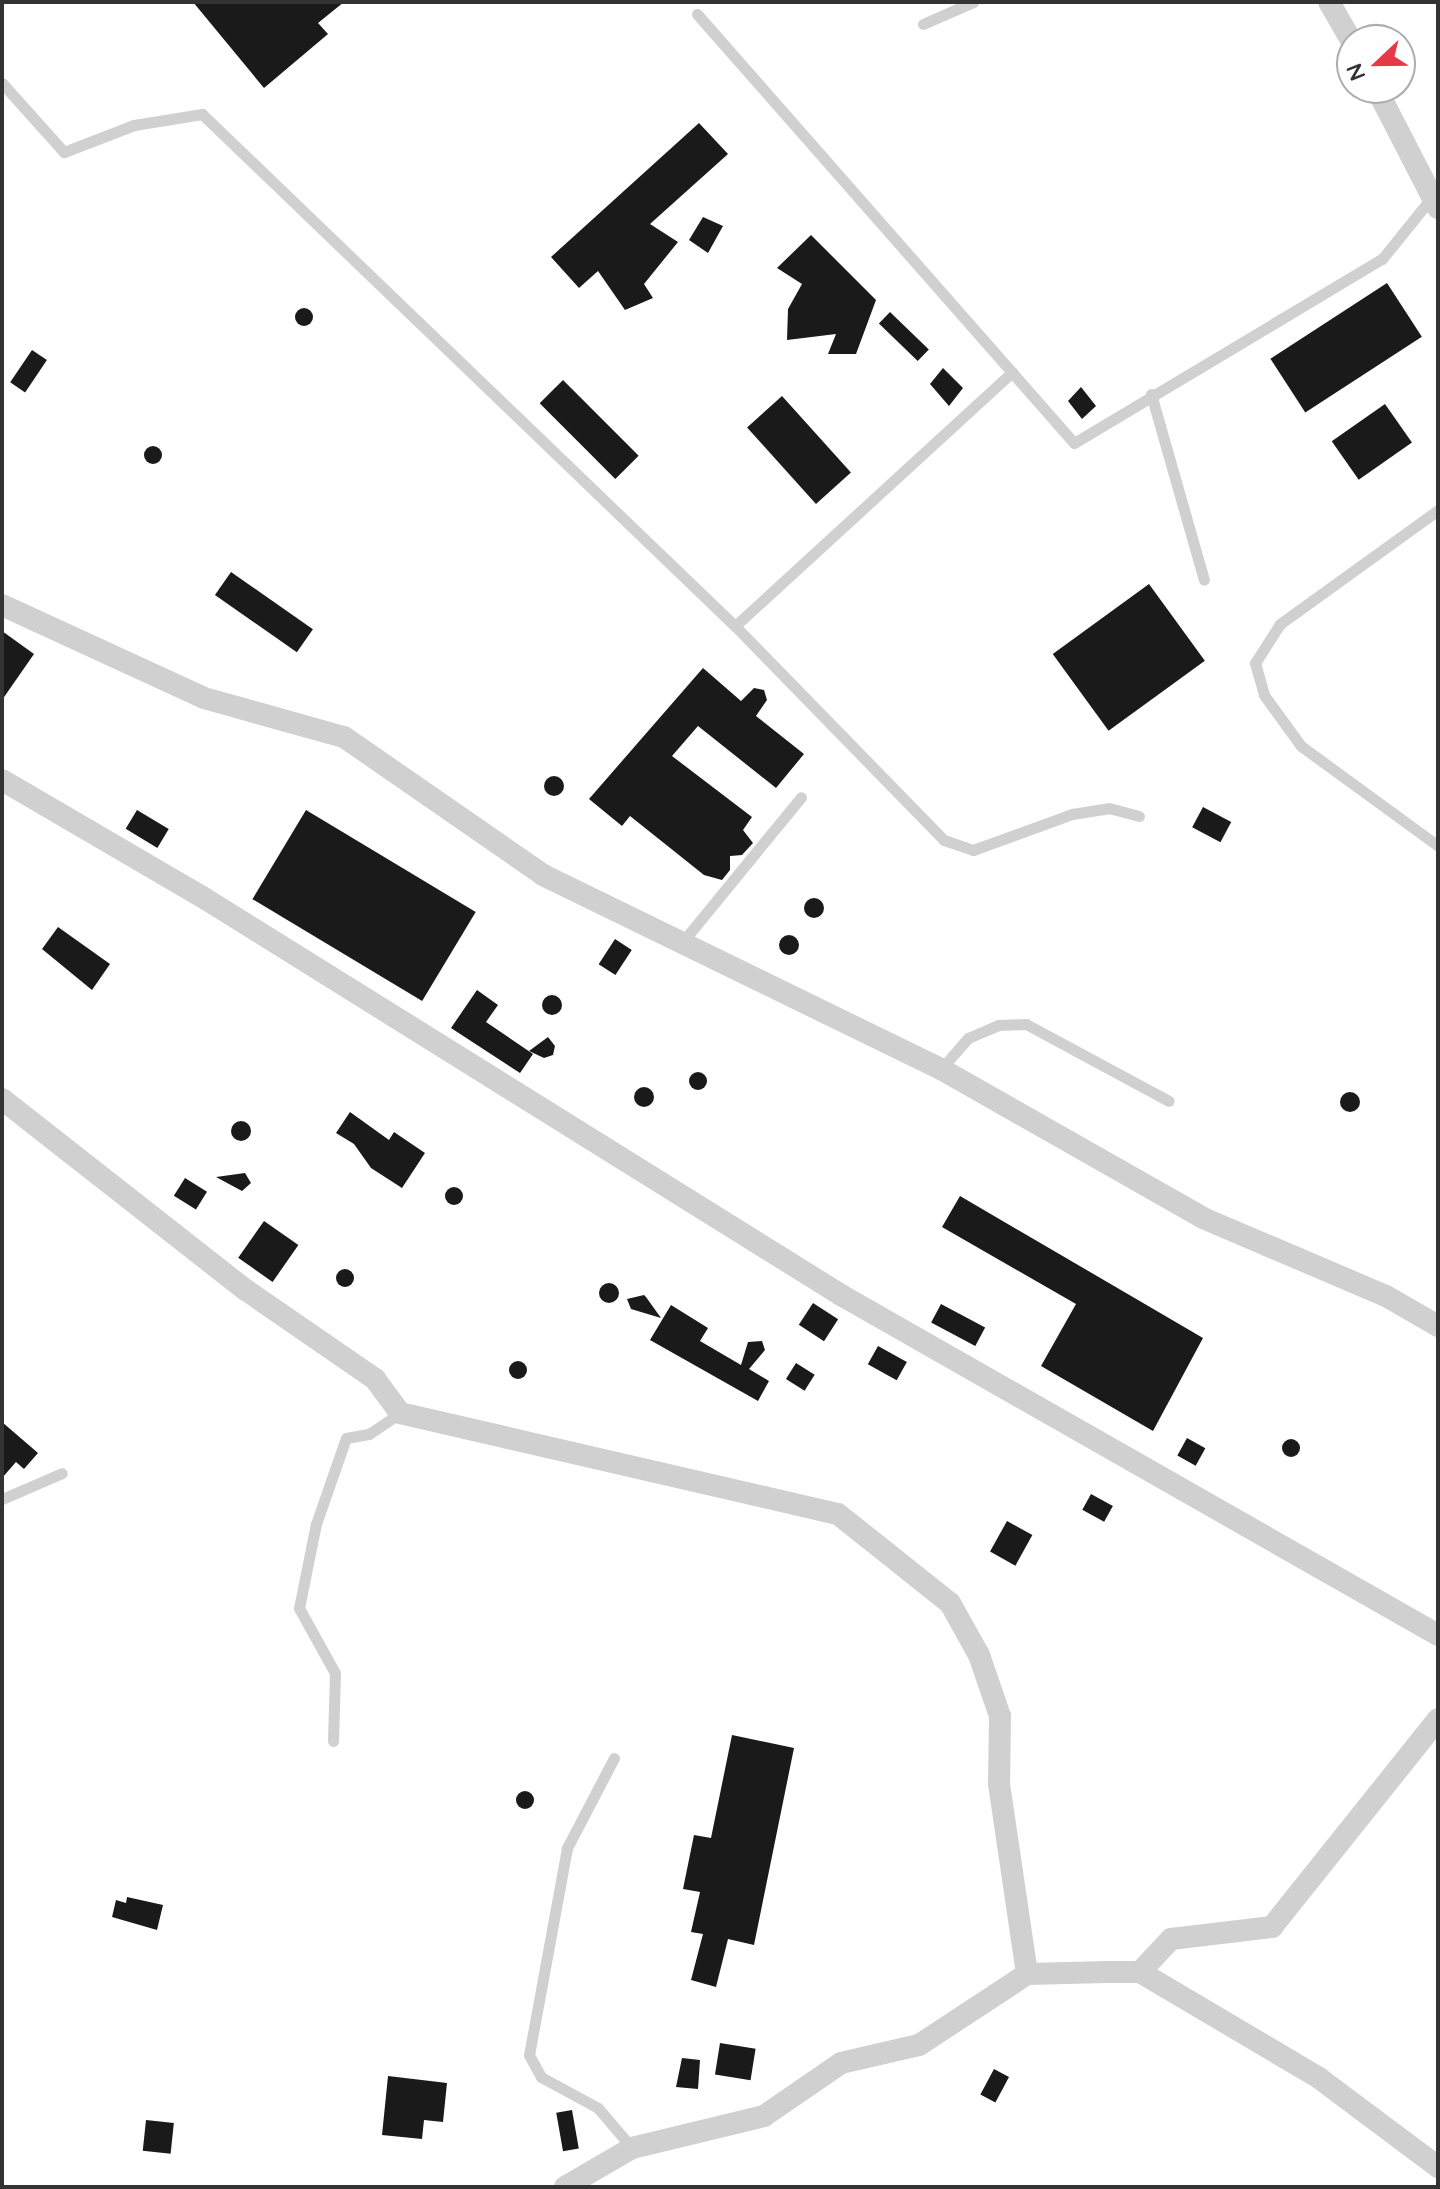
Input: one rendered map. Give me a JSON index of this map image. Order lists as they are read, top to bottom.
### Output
{
  "north": "left"
}
